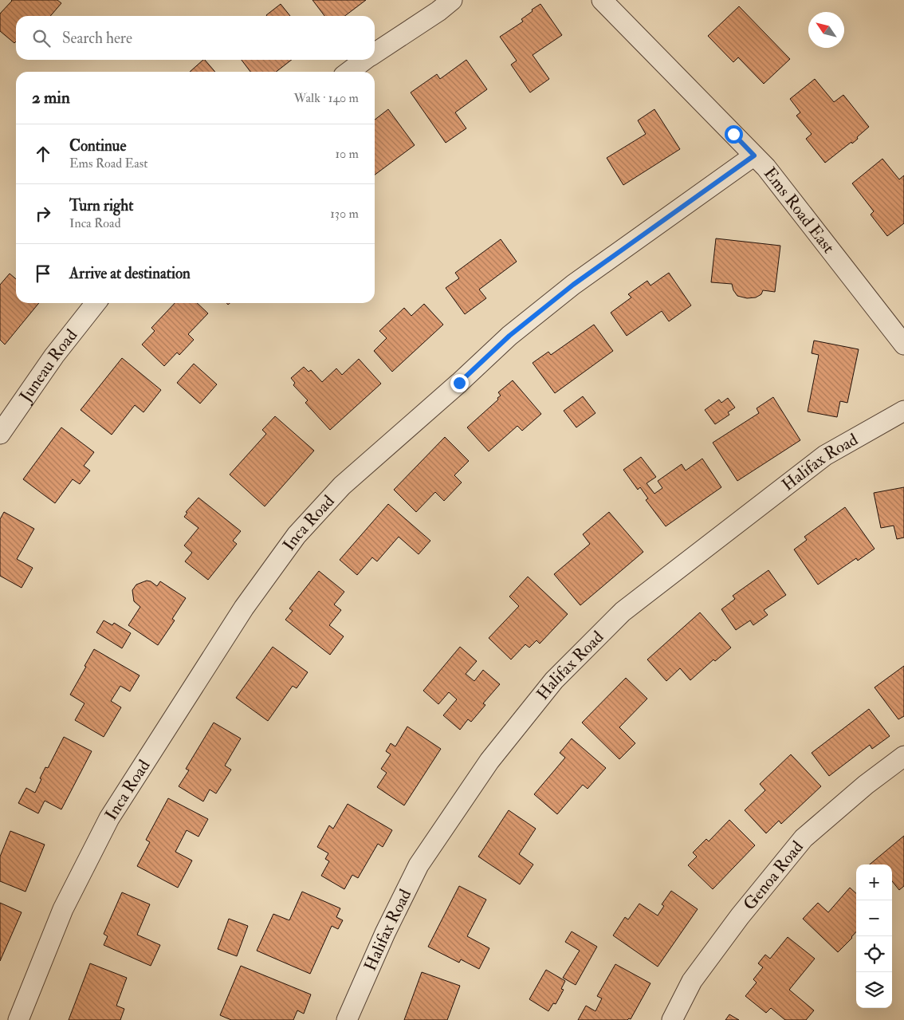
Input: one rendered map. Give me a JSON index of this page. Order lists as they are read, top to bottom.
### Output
{
  "streets": {
    "street": [
      "Ems Road East",
      "Juneau Road",
      "Halifax Road",
      "Inca Road",
      "Genoa Road"
    ]
  },
  "crossings": [
    ["Ems Road East", "Inca Road"]
  ],
  "north": "top left",
  "page": {
    "search": "Search here",
    "heading": ["2 min", "Walk · 140 m"],
    "list": [
      ["Continue", "Ems Road East", "10 m"],
      ["Turn right", "Inca Road", "130 m"],
      "Arrive at destination"
    ],
    "map_buttons": ["+", "−"]
  }
}
